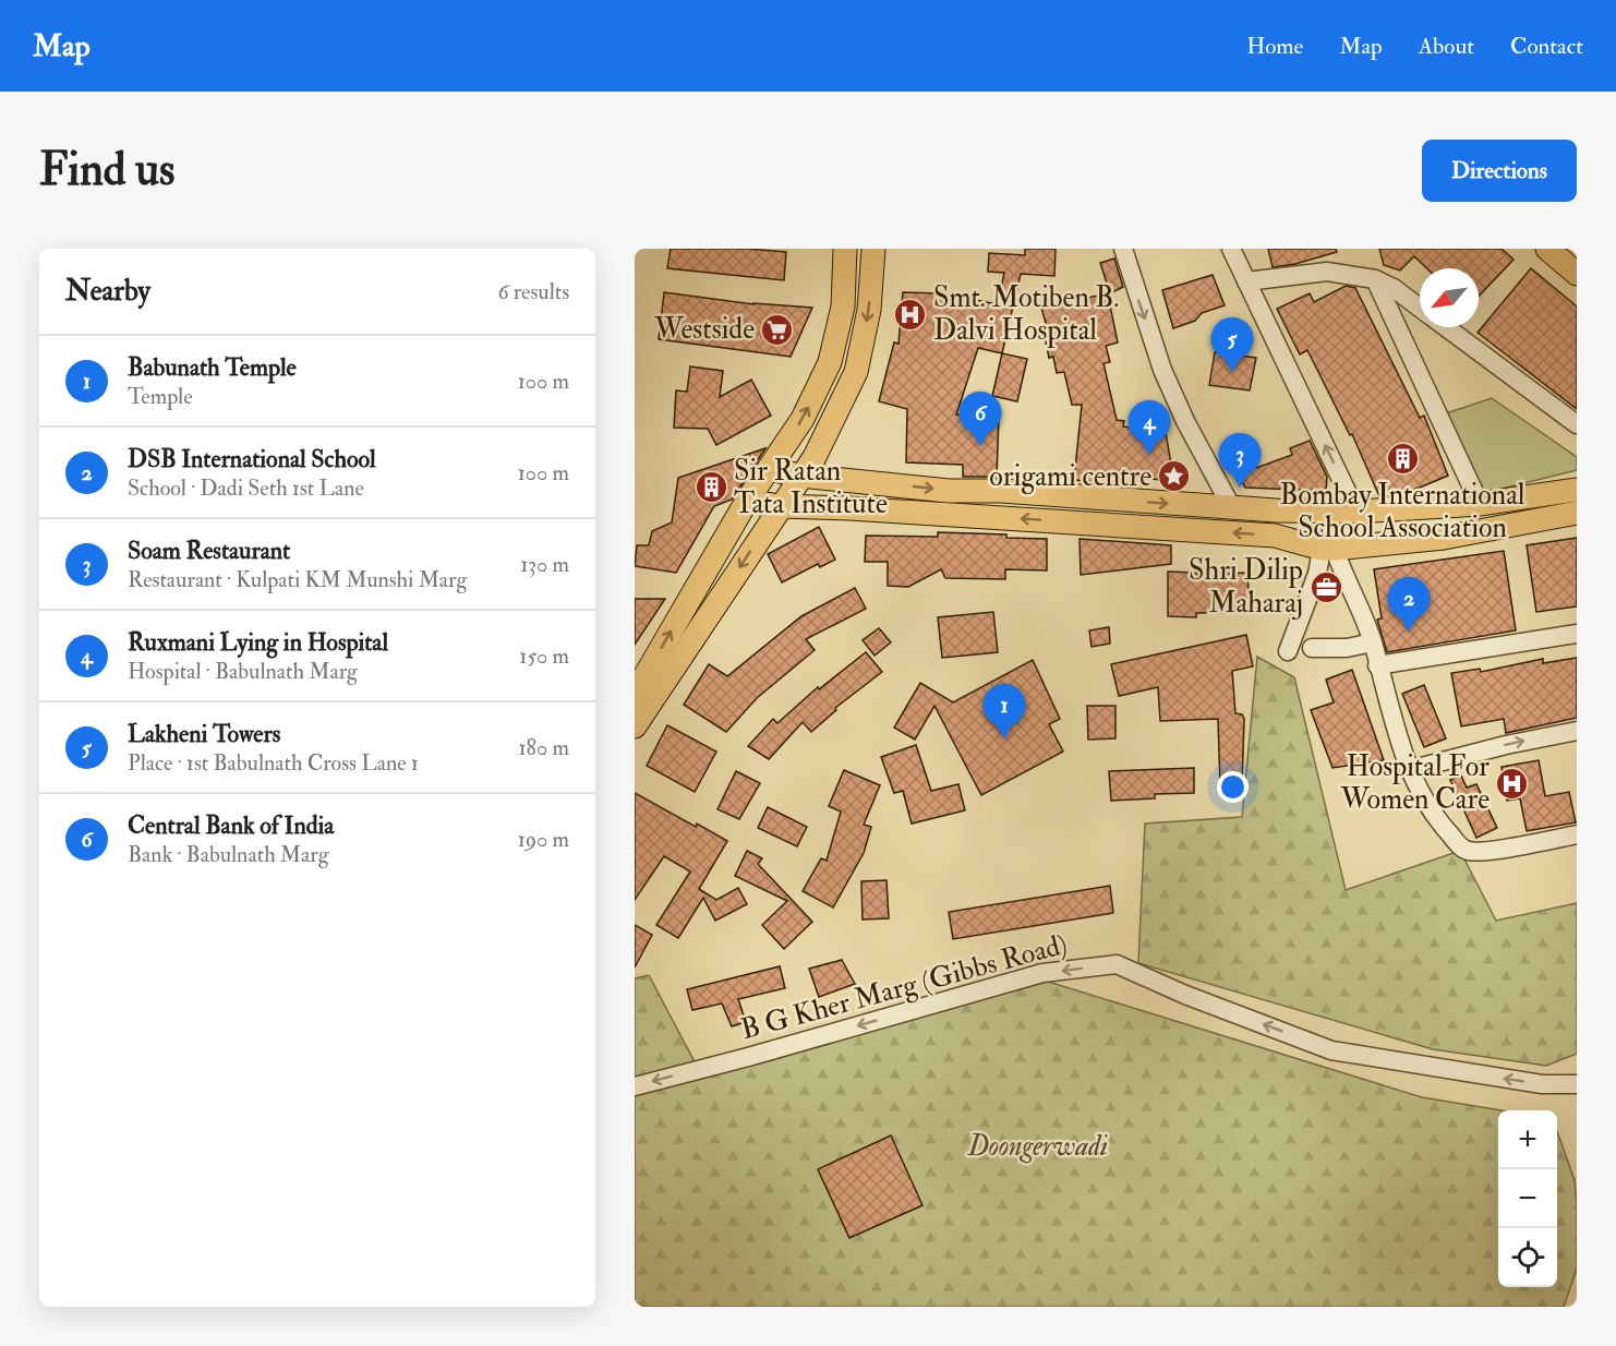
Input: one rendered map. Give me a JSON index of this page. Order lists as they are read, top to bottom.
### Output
{
  "streets": {
    "street": ["B G Kher Marg (Gibbs Road)"]
  },
  "one_way": ["B G Kher Marg (Gibbs Road)"],
  "parks": ["Doongerwadi"],
  "places": {
    "hospital": ["Smt. Motiben B. Dalvi Hospital", "Hospital For Women Care"],
    "supermarket": ["Westside"],
    "building": ["Bombay International School Association", "Sir Ratan Tata Institute"],
    "place": ["origami centre"],
    "office": ["Shri Dilip Maharaj"]
  },
  "north": "bottom left",
  "page": {
    "header": "Map",
    "nav": [
      "Home",
      "Map",
      "About",
      "Contact"
    ],
    "buttons": "Directions",
    "title": "Find us",
    "heading": ["Nearby", "6 results"],
    "pins": [
      "5",
      "6",
      "4",
      "3",
      "2",
      "1"
    ],
    "list": [
      {
        "mark": "1",
        "name": "Babunath Temple",
        "note": "Temple",
        "value": "100 m"
      },
      {
        "mark": "2",
        "name": "DSB International School",
        "note": "School · Dadi Seth 1st Lane",
        "value": "100 m"
      },
      {
        "mark": "3",
        "name": "Soam Restaurant",
        "note": "Restaurant · Kulpati KM Munshi Marg",
        "value": "130 m"
      },
      {
        "mark": "4",
        "name": "Ruxmani Lying in Hospital",
        "note": "Hospital · Babulnath Marg",
        "value": "150 m"
      },
      {
        "mark": "5",
        "name": "Lakheni Towers",
        "note": "Place · 1st Babulnath Cross Lane 1",
        "value": "180 m"
      },
      {
        "mark": "6",
        "name": "Central Bank of India",
        "note": "Bank · Babulnath Marg",
        "value": "190 m"
      }
    ],
    "map_buttons": ["+", "−"]
  }
}
